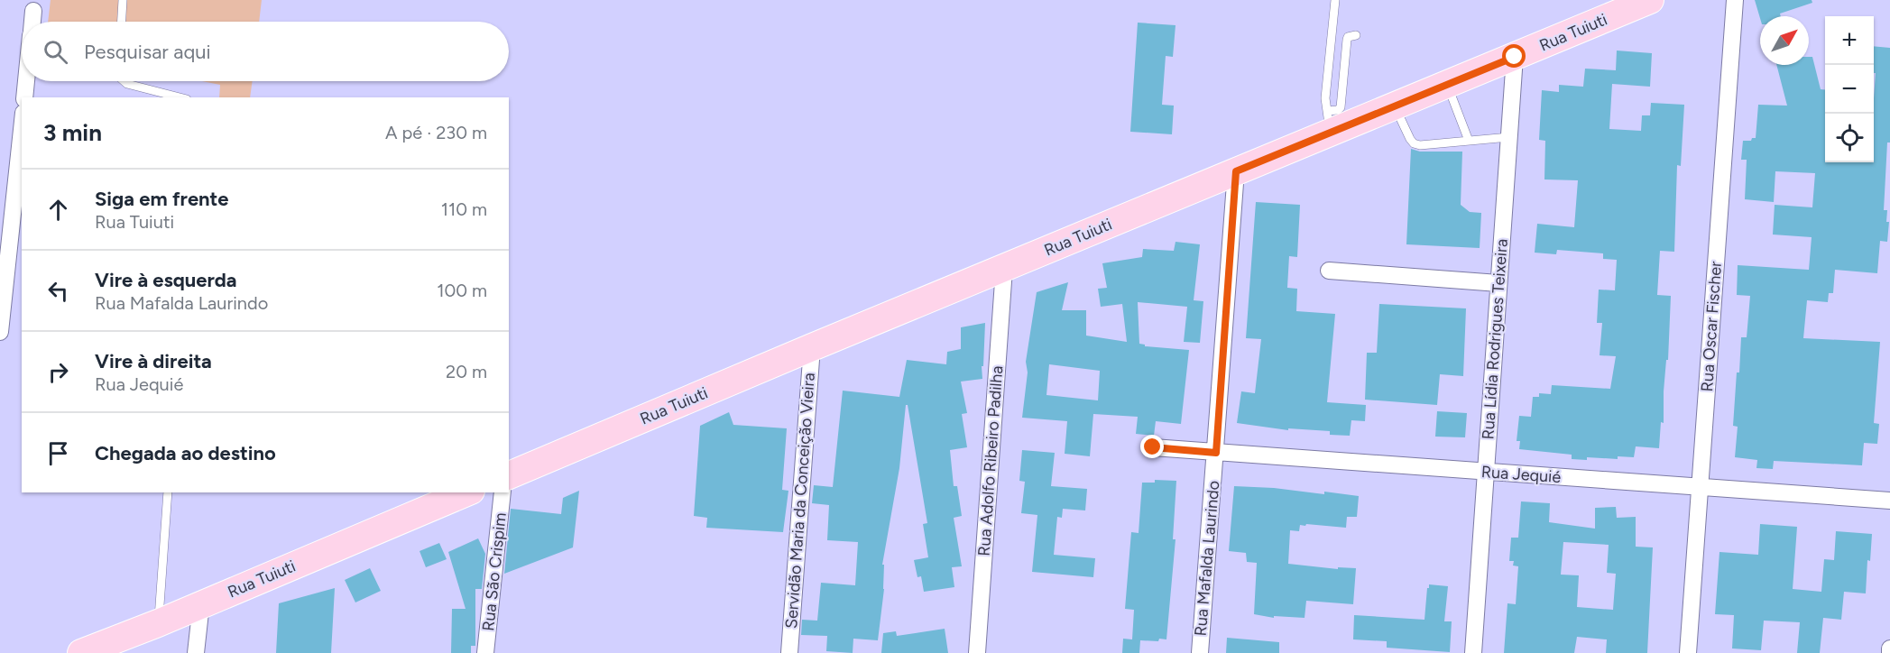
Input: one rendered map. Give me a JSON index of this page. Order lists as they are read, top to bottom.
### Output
{
  "streets": {
    "main road": ["Rua Tuiuti"],
    "street": [
      "Rua Oscar Fischer",
      "Rua Lídia Rodrigues Teixeira",
      "Rua Adolfo Ribeiro Padilha",
      "Rua Jequié",
      "Servidão Maria da Conceição Vieira",
      "Rua Mafalda Laurindo",
      "Rua São Crispim"
    ]
  },
  "crossings": [
    ["Rua Tuiuti", "Rua Lídia Rodrigues Teixeira"],
    ["Rua Tuiuti", "Rua Adolfo Ribeiro Padilha"],
    ["Rua Tuiuti", "Servidão Maria da Conceição Vieira"],
    ["Rua Tuiuti", "Rua Mafalda Laurindo"],
    ["Rua Oscar Fischer", "Rua Jequié"],
    ["Rua Lídia Rodrigues Teixeira", "Rua Jequié"],
    ["Rua Jequié", "Rua Mafalda Laurindo"]
  ],
  "north": "top right",
  "page": {
    "map_buttons": ["+", "−"],
    "search": "Pesquisar aqui",
    "heading": ["3 min", "A pé · 230 m"],
    "list": [
      ["Siga em frente", "Rua Tuiuti", "110 m"],
      ["Vire à esquerda", "Rua Mafalda Laurindo", "100 m"],
      ["Vire à direita", "Rua Jequié", "20 m"],
      "Chegada ao destino"
    ]
  }
}
